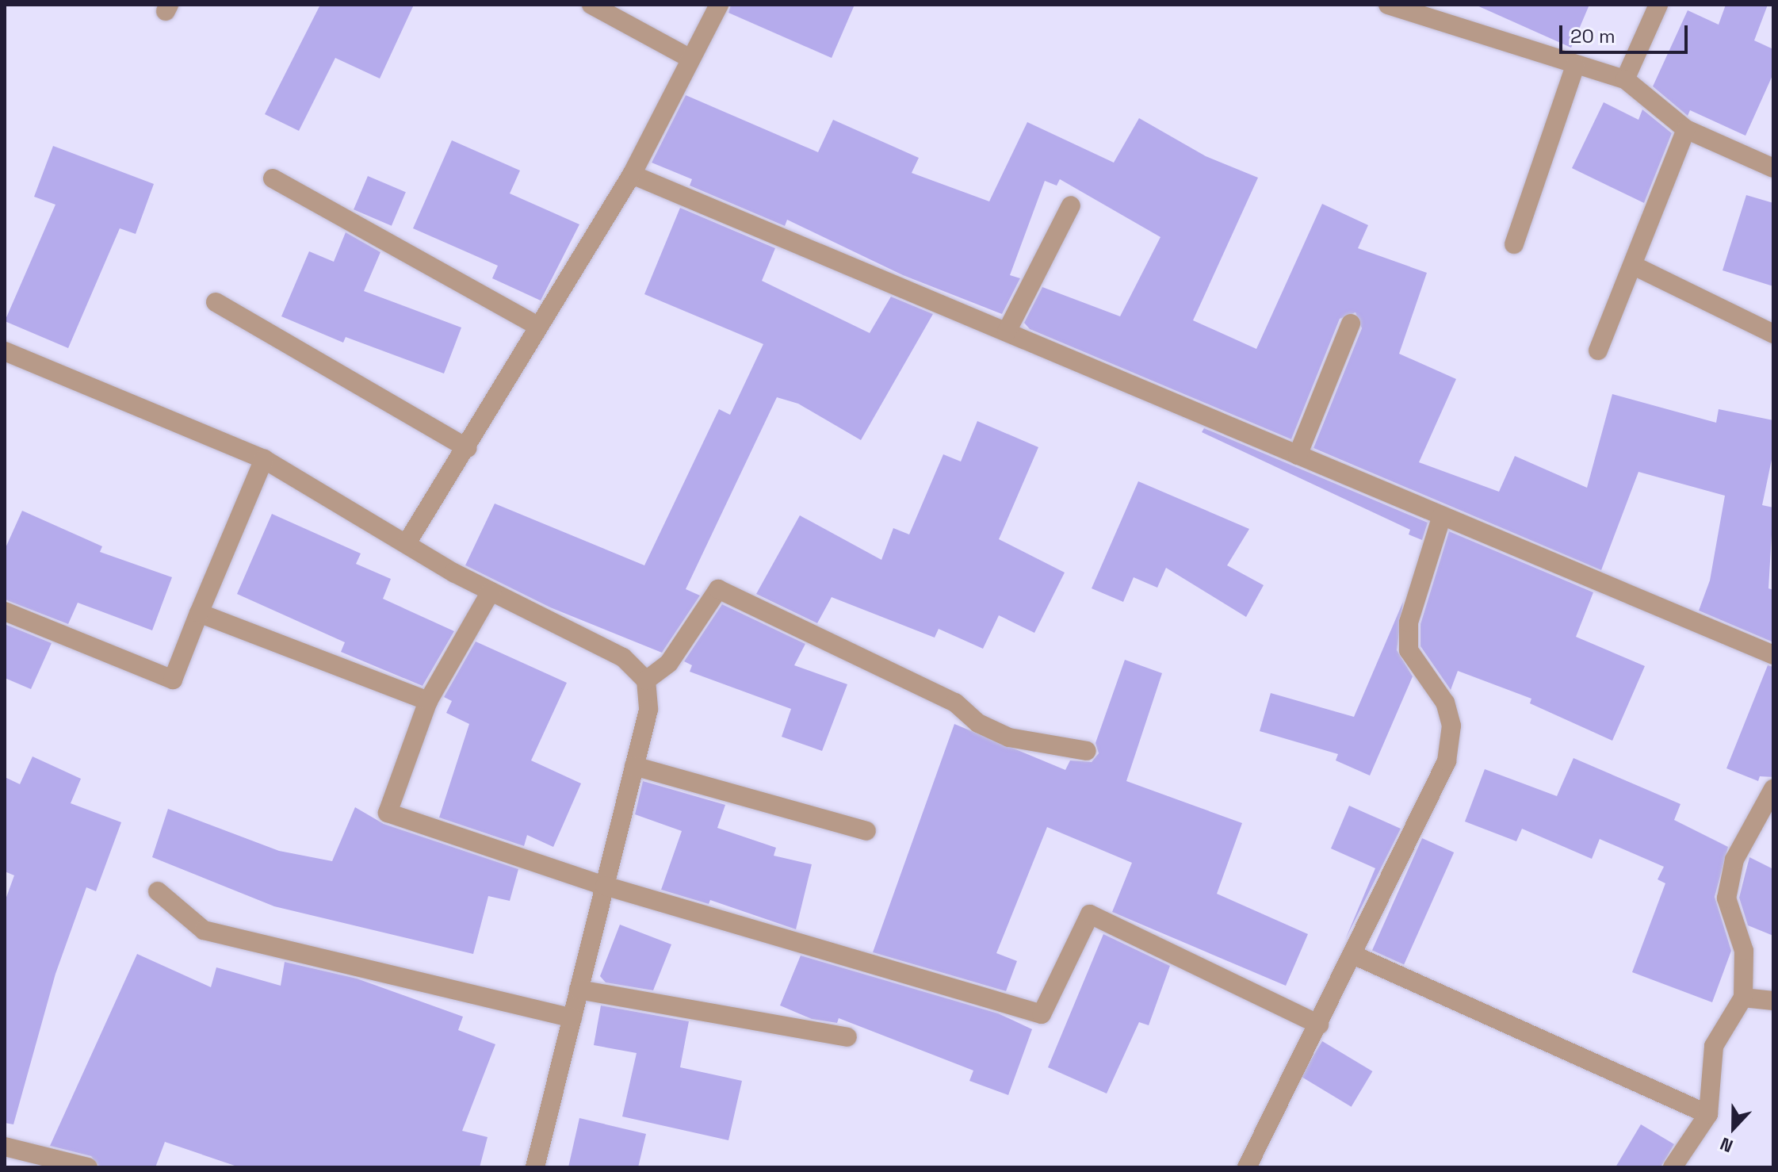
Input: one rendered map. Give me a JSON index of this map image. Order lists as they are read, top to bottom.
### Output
{
  "scale_bar": "20 m",
  "north": "bottom"
}
